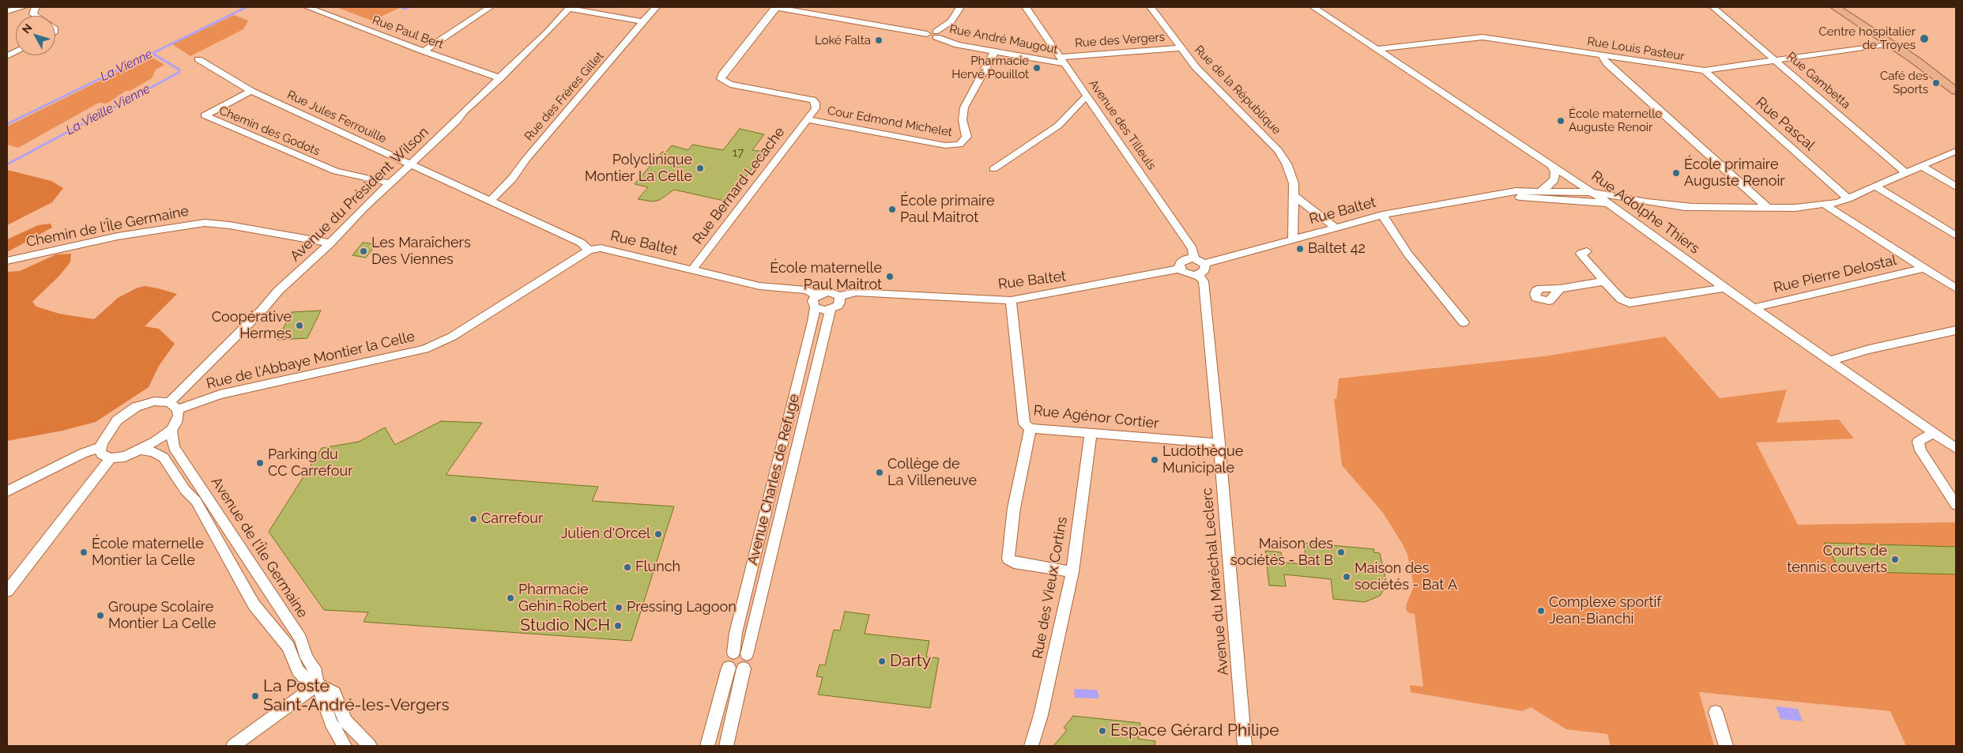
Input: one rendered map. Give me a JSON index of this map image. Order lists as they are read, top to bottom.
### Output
{
  "streets": {
    "street": [
      "Rue Paul Bert",
      "Rue André Maugout",
      "Rue des Vergers",
      "Rue Louis Pasteur",
      "Rue Gambetta",
      "Rue de la République",
      "Rue des Frères Gillet",
      "Rue Jules Ferrouille",
      "Cour Edmond Michelet",
      "Rue Pascal",
      "Avenue des Tilleuls",
      "Chemin des Godots",
      "Rue Bernard Lecache",
      "Avenue du Président Wilson",
      "Rue Baltet",
      "Rue Adolphe Thiers",
      "Chemin de l'Île Germaine",
      "Rue Pierre Delostal",
      "Rue de l'Abbaye Montier la Celle",
      "Rue Agénor Cortier",
      "Avenue Charles de Refuge",
      "Avenue de l'Île Germaine",
      "Avenue du Maréchal Leclerc",
      "Rue des Vieux Cortins"
    ]
  },
  "crossings": [
    ["Rue Paul Bert", "Avenue du Président Wilson"],
    ["Rue André Maugout", "Rue des Vergers"],
    ["Rue André Maugout", "Cour Edmond Michelet"],
    ["Rue André Maugout", "Avenue des Tilleuls"],
    ["Rue des Vergers", "Rue de la République"],
    ["Rue des Vergers", "Avenue des Tilleuls"],
    ["Rue Louis Pasteur", "Rue Gambetta"],
    ["Rue Louis Pasteur", "Rue Pascal"],
    ["Rue Louis Pasteur", "Rue Adolphe Thiers"],
    ["Rue de la République", "Rue Baltet"],
    ["Rue Jules Ferrouille", "Chemin des Godots"],
    ["Rue Jules Ferrouille", "Avenue du Président Wilson"],
    ["Cour Edmond Michelet", "Rue Bernard Lecache"],
    ["Chemin des Godots", "Avenue du Président Wilson"],
    ["Rue Bernard Lecache", "Rue Baltet"],
    ["Avenue du Président Wilson", "Chemin de l'Île Germaine"],
    ["Avenue du Président Wilson", "Rue de l'Abbaye Montier la Celle"],
    ["Rue Baltet", "Rue Adolphe Thiers"],
    ["Rue Baltet", "Rue de l'Abbaye Montier la Celle"],
    ["Rue Baltet", "Rue Agénor Cortier"],
    ["Rue Baltet", "Avenue Charles de Refuge"],
    ["Rue Adolphe Thiers", "Rue Pierre Delostal"],
    ["Rue Agénor Cortier", "Avenue du Maréchal Leclerc"],
    ["Rue Agénor Cortier", "Rue des Vieux Cortins"]
  ],
  "water": ["La Vienne", "La Vieille Vienne"],
  "places": [
    "Centre hospitalier de Troyes",
    "Loké Falta",
    "Pharmacie Hervé Pouillot",
    "Café des Sports",
    "École maternelle Auguste Renoir",
    "Polyclinique Montier La Celle",
    "École primaire Auguste Renoir",
    "École primaire Paul Maitrot",
    "Baltet 42",
    "Les Maraîchers Des Viennes",
    "École maternelle Paul Maitrot",
    "Coopérative Hermes",
    "Ludothèque Municipale",
    "Parking du CC Carrefour",
    "Collège de La Villeneuve",
    "Carrefour",
    "Julien d'Orcel",
    "École maternelle Montier la Celle",
    "Maison des sociétés - Bat B",
    "Courts de tennis couverts",
    "Flunch",
    "Maison des sociétés - Bat A",
    "Pharmacie Gehin-Robert",
    "Pressing Lagoon",
    "Complexe sportif Jean-Bianchi",
    "Groupe Scolaire Montier La Celle",
    "Studio NCH",
    "Darty",
    "La Poste Saint-André-les-Vergers",
    "Espace Gérard Philipe"
  ],
  "house_numbers": ["17"],
  "north": "top left"
}
